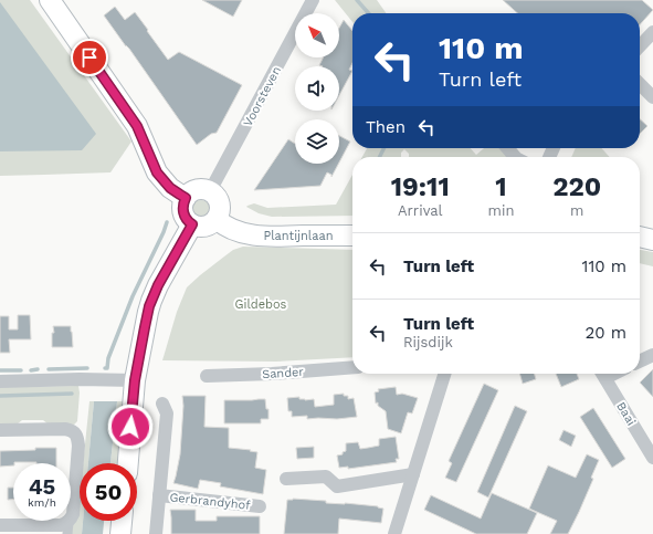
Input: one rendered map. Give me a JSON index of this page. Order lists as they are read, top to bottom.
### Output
{
  "streets": {
    "main road": ["Plantijnlaan"],
    "street": [
      "Voorsteven",
      "Sander",
      "Baai",
      "Gerbrandyhof"
    ]
  },
  "crossings": [
    ["Voorsteven", "Plantijnlaan"]
  ],
  "parks": ["Gildebos"],
  "north": "top left",
  "page": {
    "turn": ["110 m", "Turn left"],
    "then": "Then",
    "eta": [
      "19:11",
      "Arrival",
      "1",
      "min",
      "220",
      "m"
    ],
    "list": [
      {
        "name": "Turn left",
        "value": "110 m"
      },
      {
        "name": "Turn left",
        "note": "Rijsdijk",
        "value": "20 m"
      }
    ],
    "speed": "45 km/h",
    "limit": "50"
  }
}
